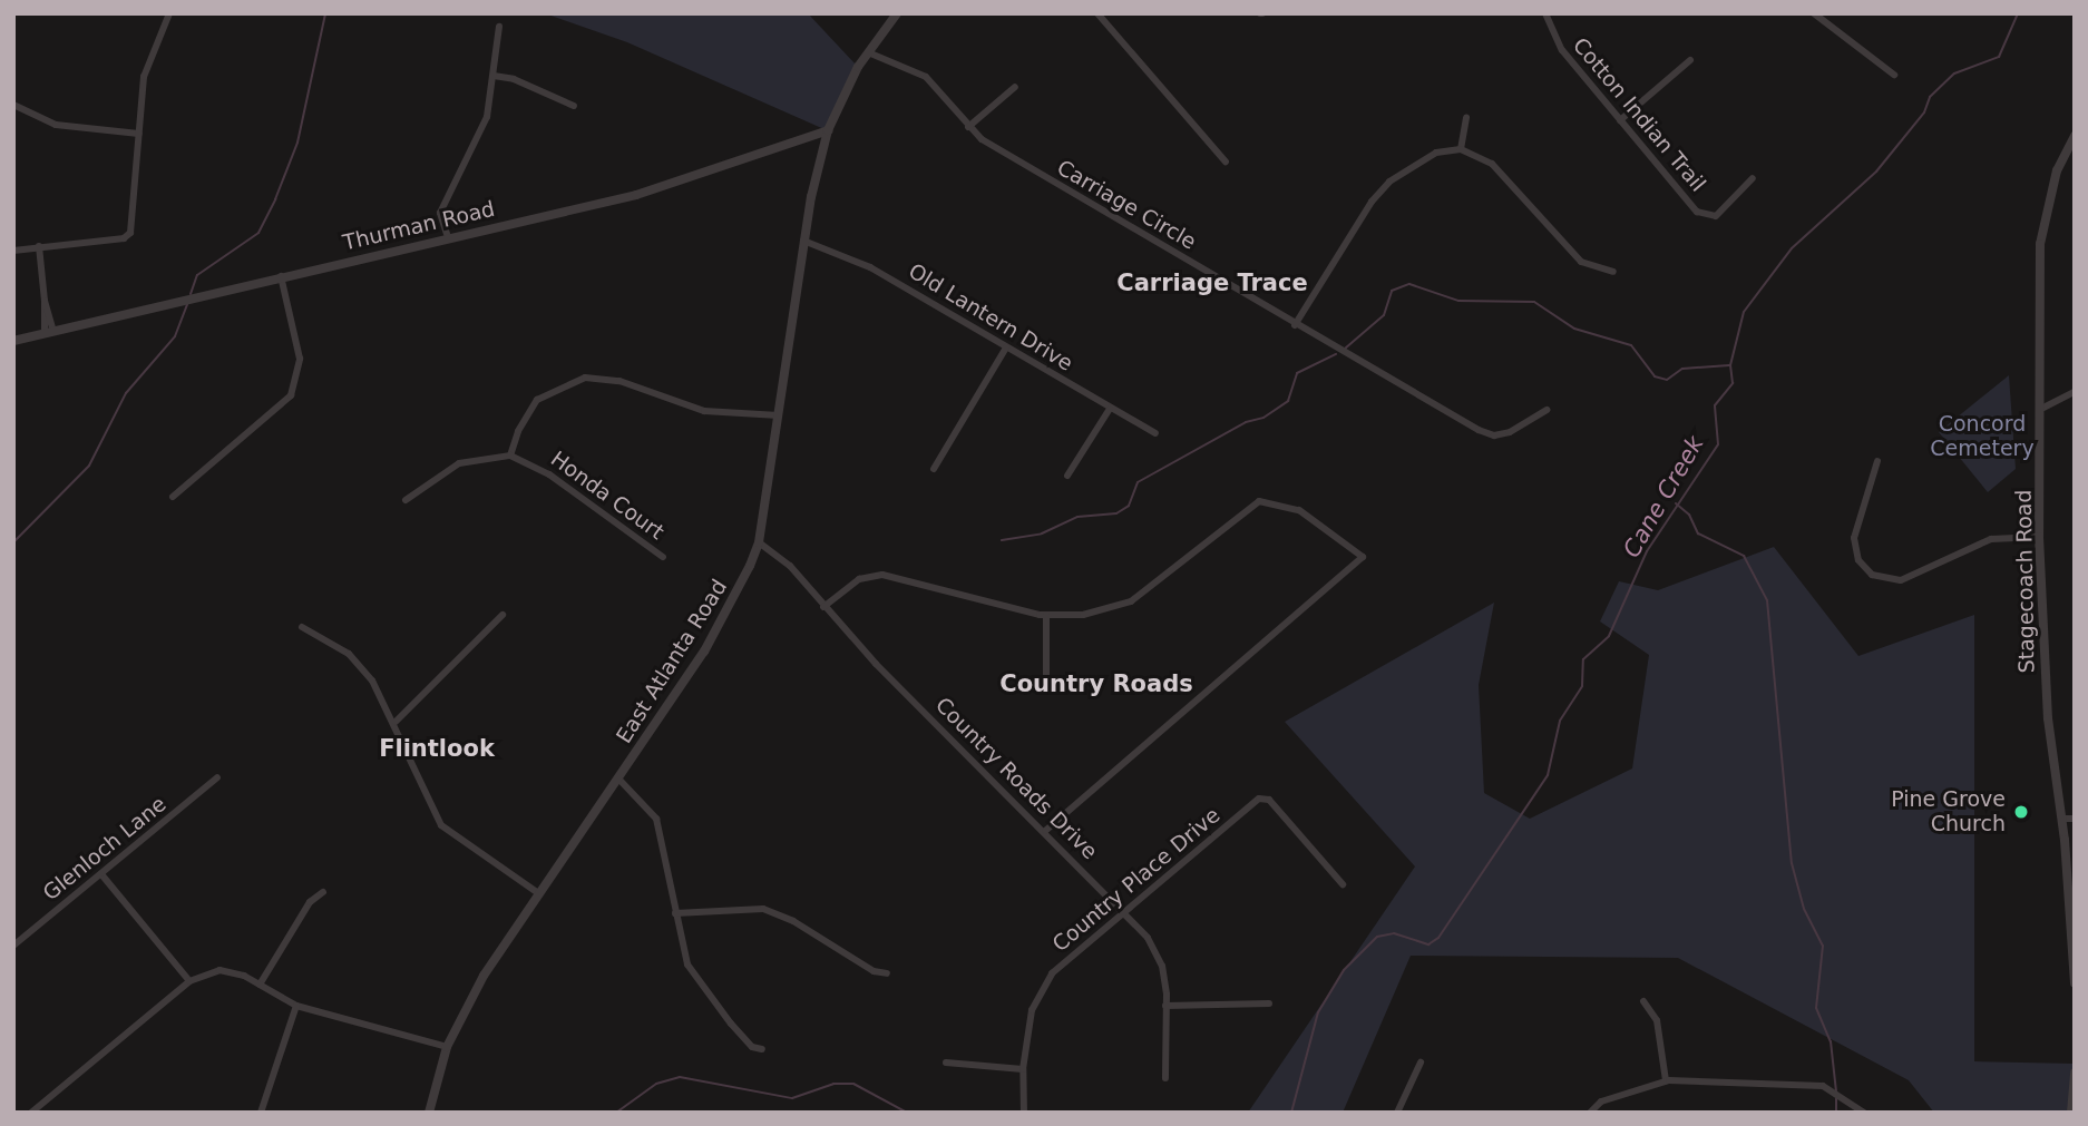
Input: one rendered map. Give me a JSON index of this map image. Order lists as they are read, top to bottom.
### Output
{
  "streets": {
    "street": [
      "Cotton Indian Trail",
      "Carriage Circle",
      "Thurman Road",
      "Old Lantern Drive",
      "Honda Court",
      "Stagecoach Road",
      "East Atlanta Road",
      "Country Roads Drive",
      "Glenloch Lane",
      "Country Place Drive"
    ]
  },
  "crossings": [
    ["Carriage Circle", "East Atlanta Road"],
    ["Thurman Road", "East Atlanta Road"],
    ["Old Lantern Drive", "East Atlanta Road"],
    ["East Atlanta Road", "Country Roads Drive"],
    ["Country Roads Drive", "Country Place Drive"]
  ],
  "districts": ["Carriage Trace", "Country Roads", "Flintlook"],
  "water": ["Cane Creek"],
  "parks": ["Concord Cemetery"],
  "places": ["Pine Grove Church"]
}
